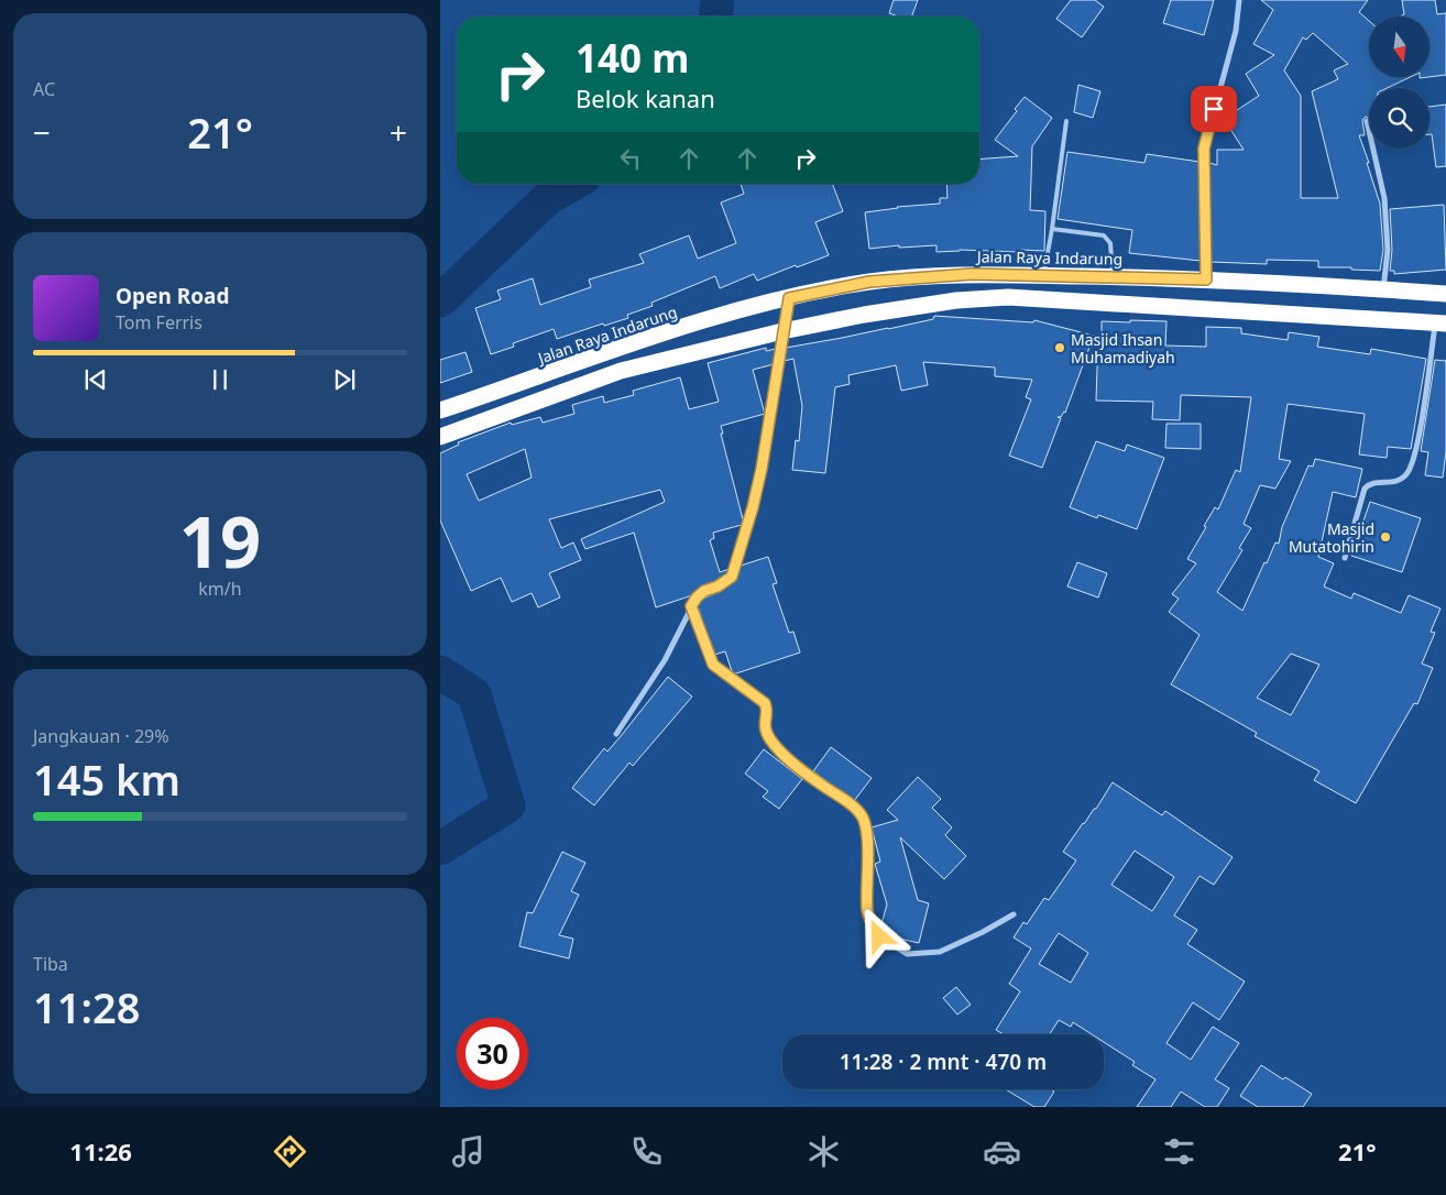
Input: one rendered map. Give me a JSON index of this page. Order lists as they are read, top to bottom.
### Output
{
  "streets": {
    "highway": ["Jalan Raya Indarung"]
  },
  "places": ["Masjid Ihsan Muhamadiyah", "Masjid Mutatohirin"],
  "north": "bottom",
  "page": {
    "tile": [
      "AC",
      ["19", "km/h"],
      ["Jangkauan · 29%", "145 km"],
      ["Tiba", "11:28"]
    ],
    "turn": ["140 m", "Belok kanan"],
    "heat": ["−", "21°", "+"],
    "song": ["Open Road", "Tom Ferris"],
    "limit": "30",
    "trip": "11:28 · 2 mnt · 470 m",
    "tabs": ["11:26", "21°"]
  }
}
